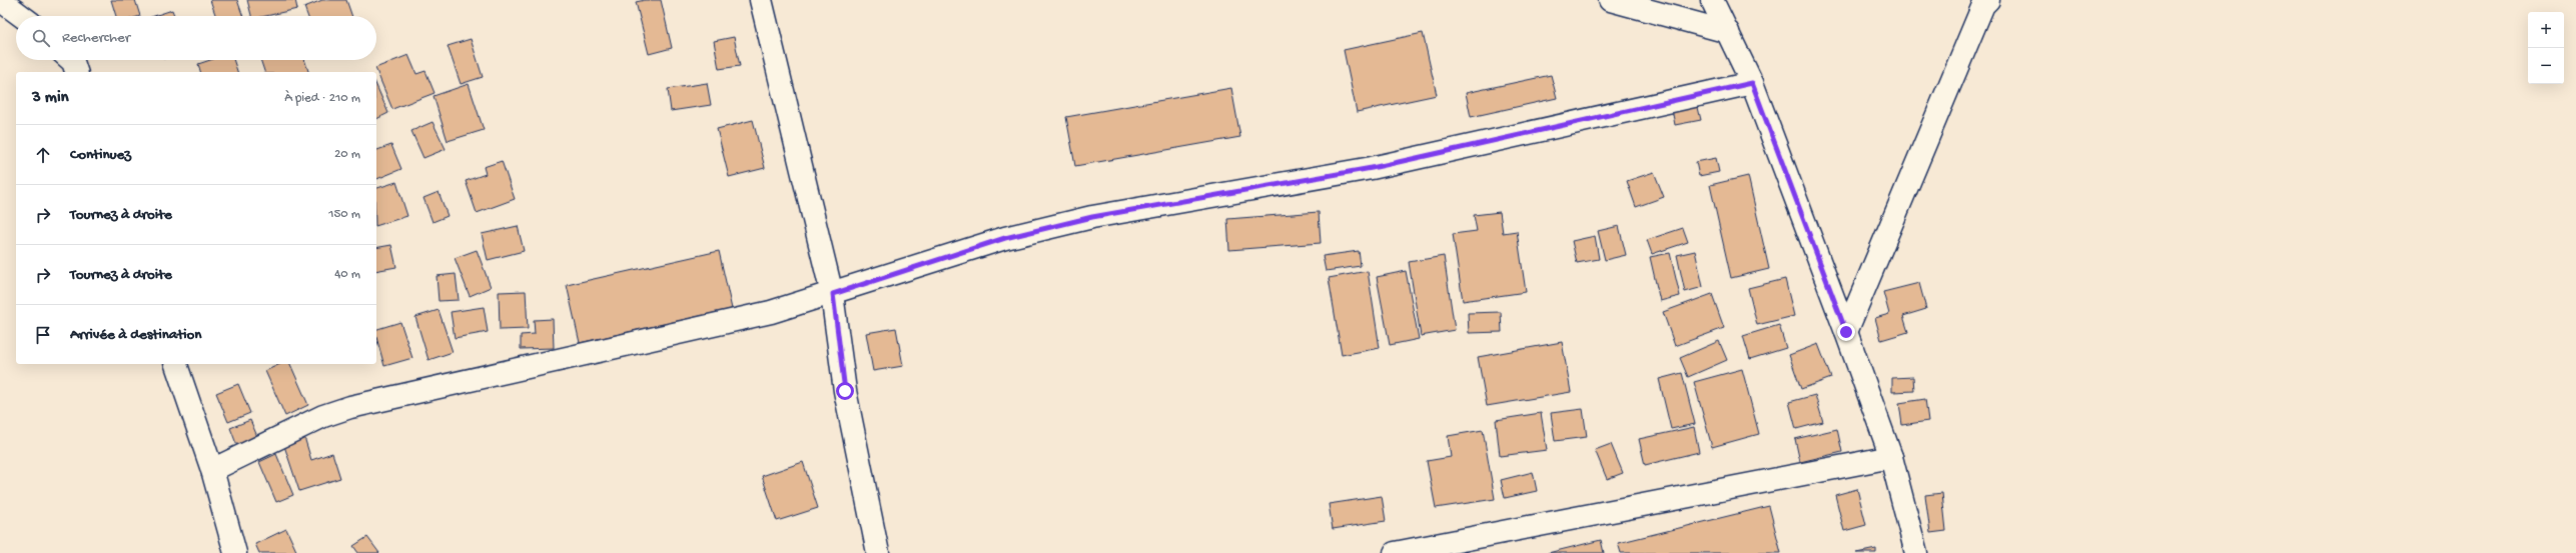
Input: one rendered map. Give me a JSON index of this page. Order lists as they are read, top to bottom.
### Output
{
  "page": {
    "map_buttons": ["+", "−"],
    "search": "Rechercher",
    "heading": ["3 min", "À pied · 210 m"],
    "list": [
      ["Continuez", "20 m"],
      ["Tournez à droite", "150 m"],
      ["Tournez à droite", "40 m"],
      "Arrivée à destination"
    ]
  }
}
